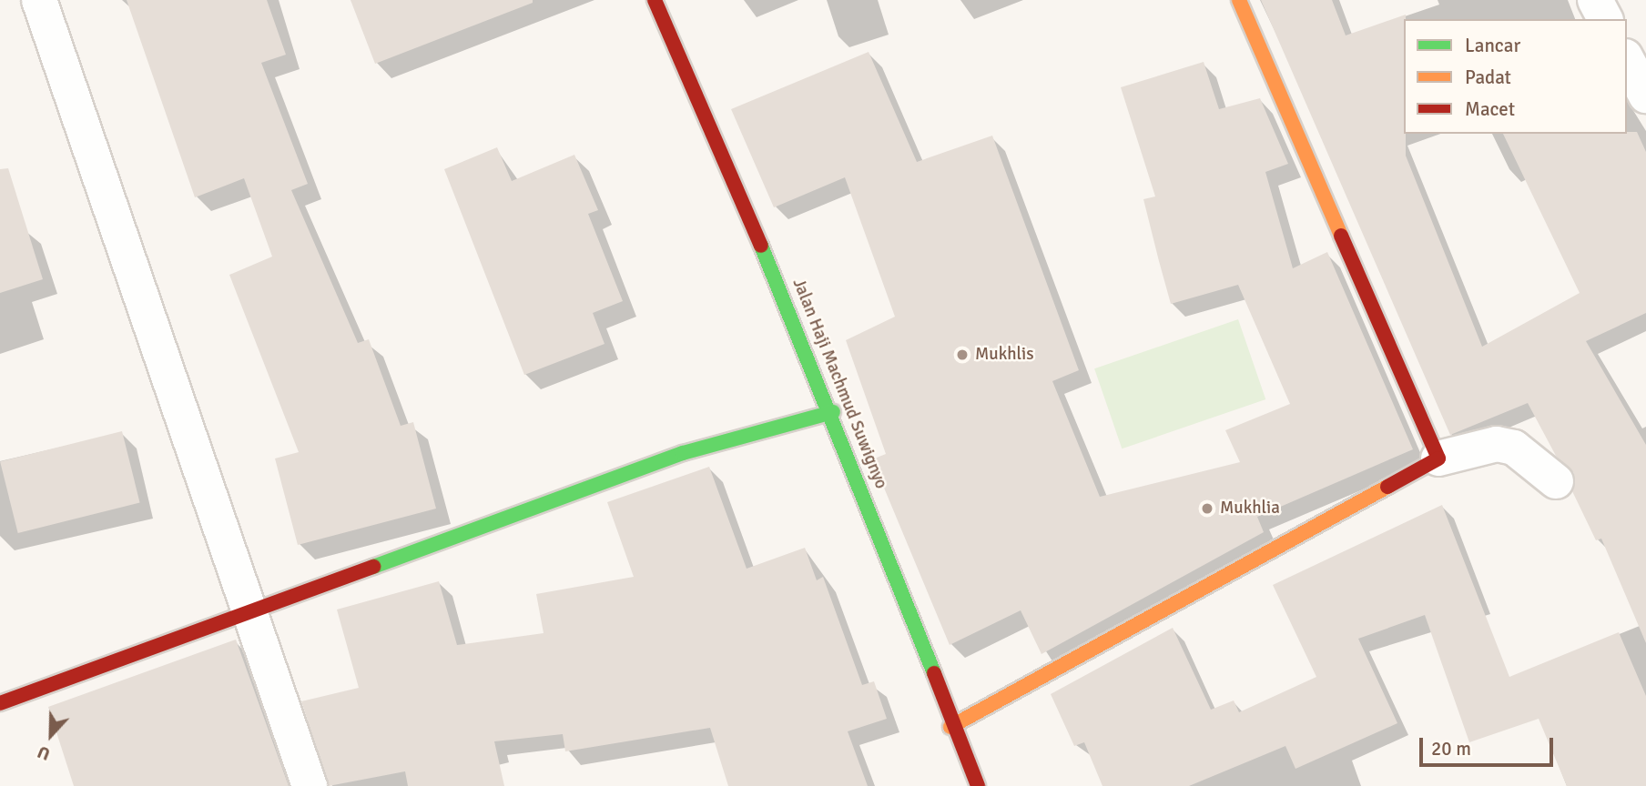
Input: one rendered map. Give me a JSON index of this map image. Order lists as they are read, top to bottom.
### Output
{
  "streets": {
    "street": ["Jalan Haji Machmud Suwignyo"]
  },
  "places": ["Mukhlis", "Mukhlia"],
  "legend": ["Lancar", "Padat", "Macet"],
  "scale_bar": "20 m",
  "north": "bottom"
}
